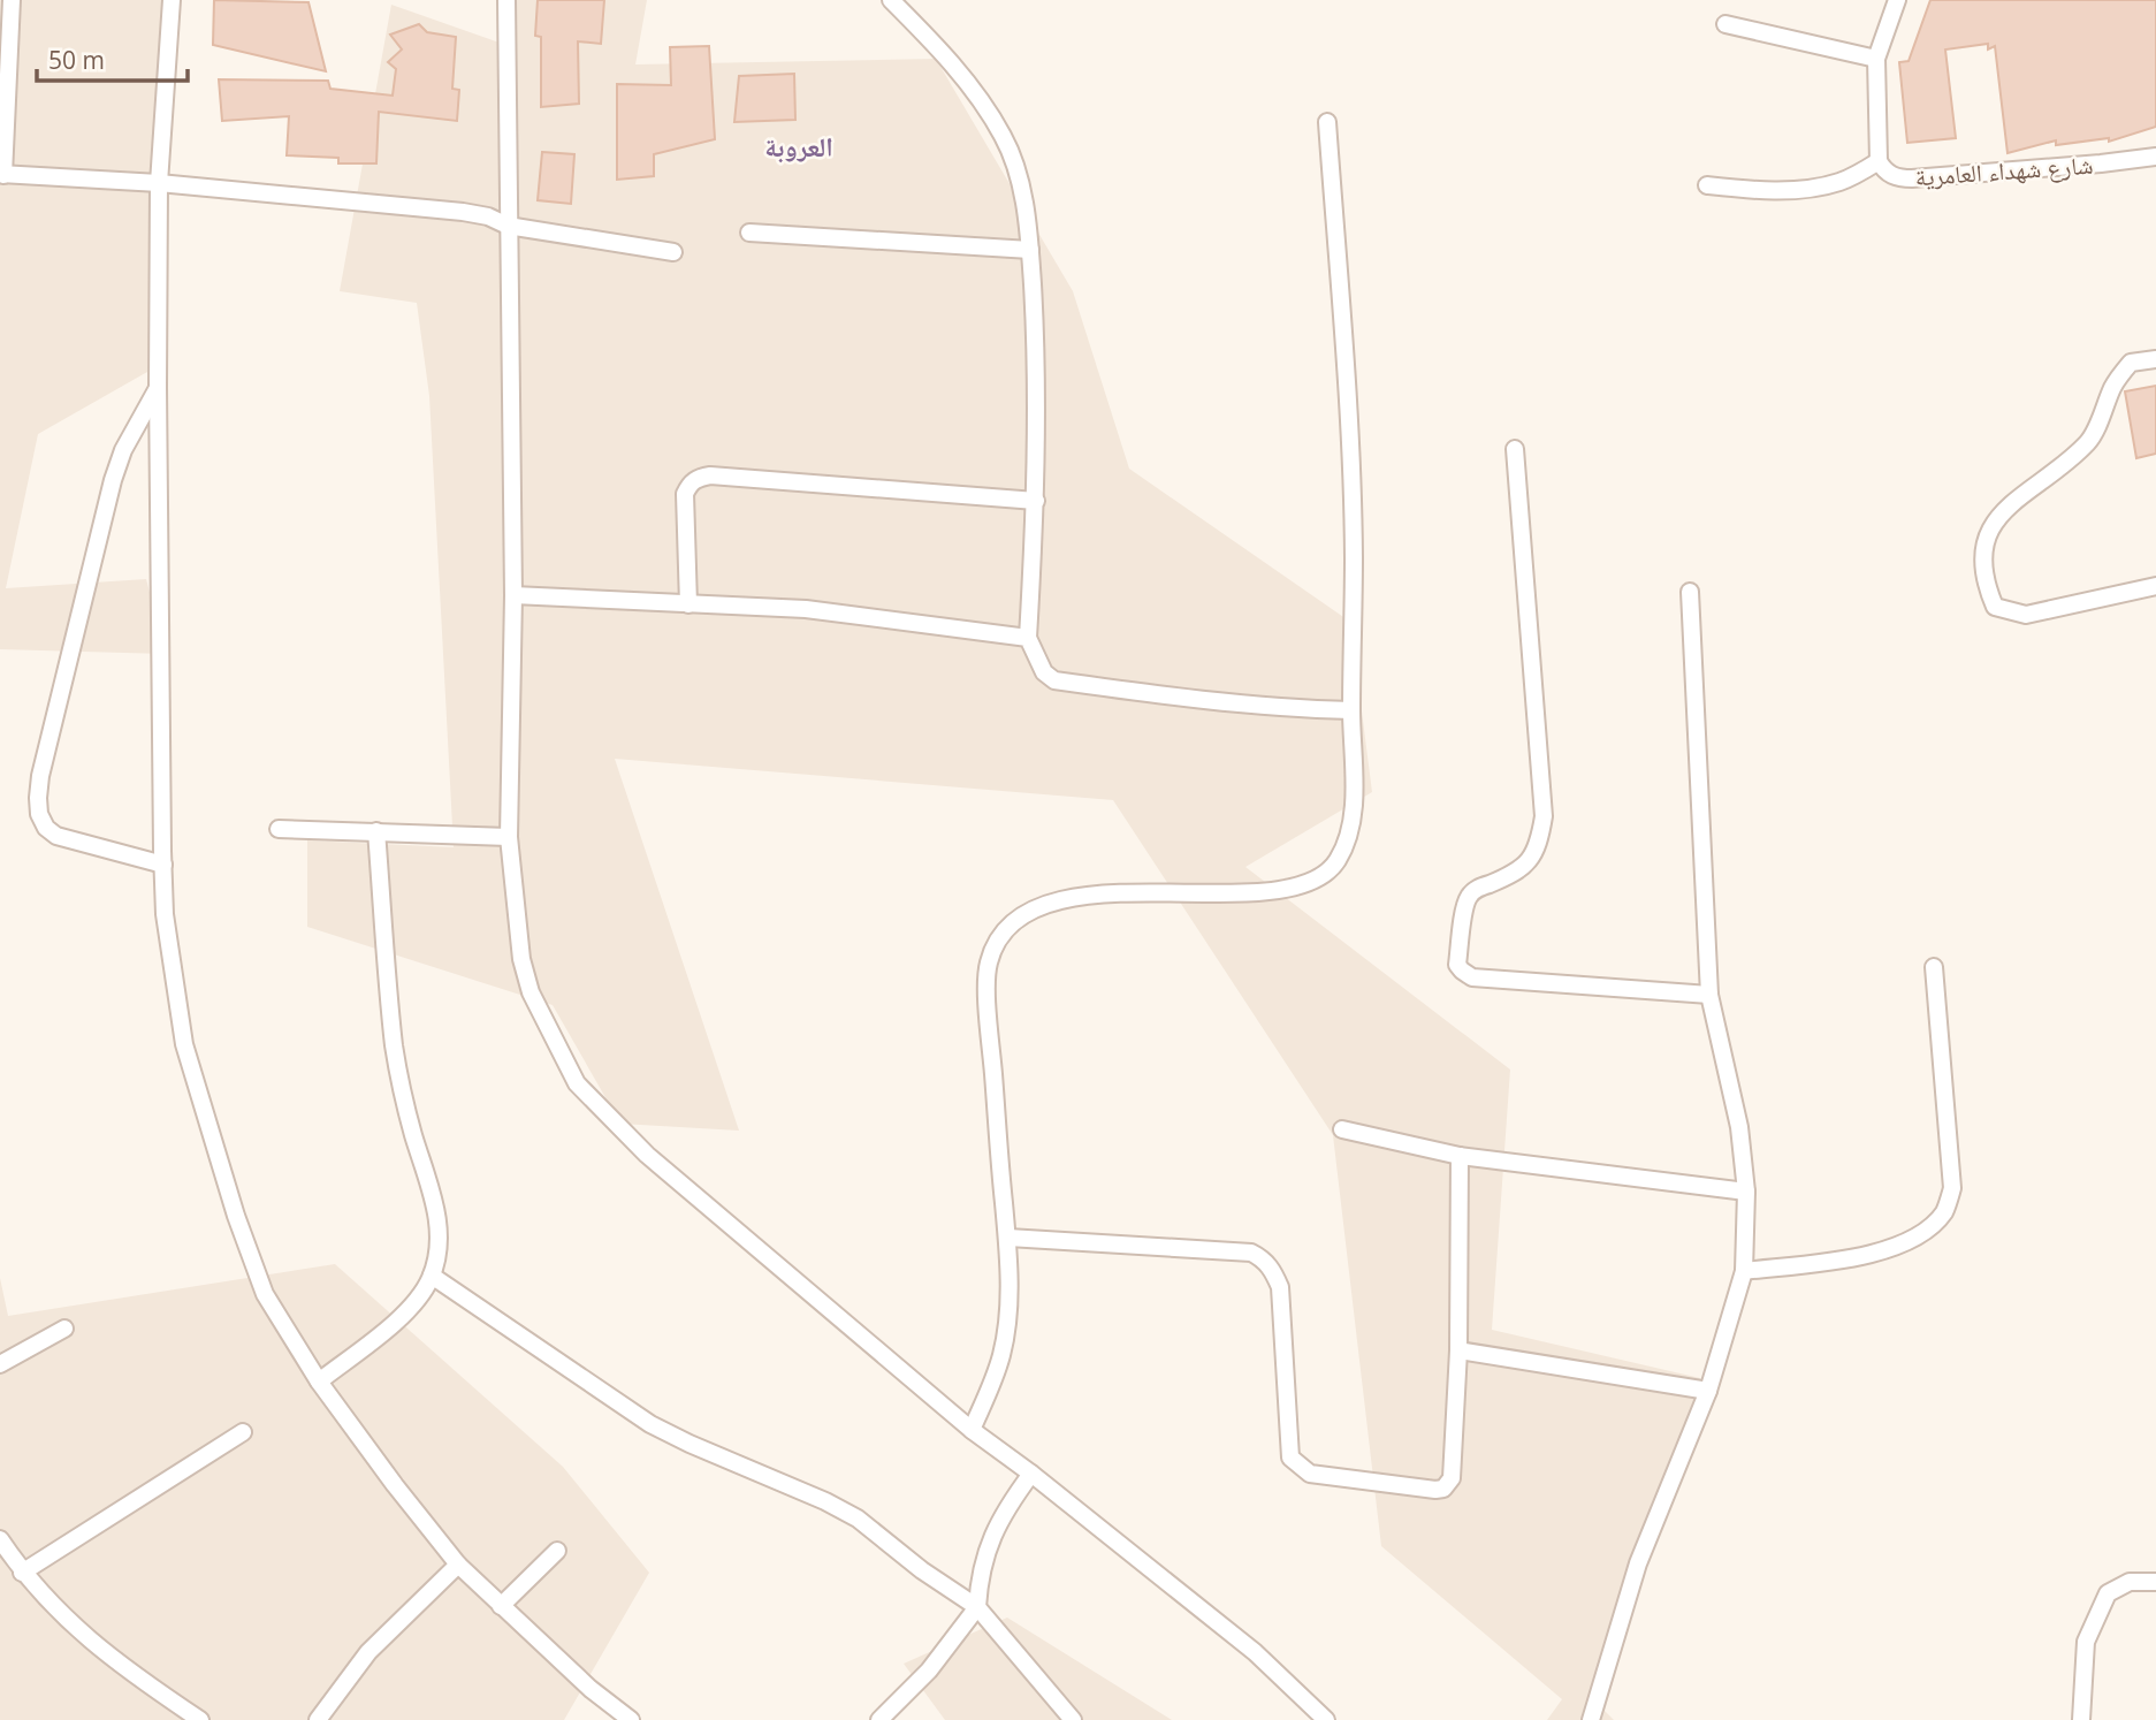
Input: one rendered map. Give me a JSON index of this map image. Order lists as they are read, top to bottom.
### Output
{
  "streets": {
    "street": ["شارع شهداء العامرية"]
  },
  "districts": ["العروبة"],
  "scale_bar": "50 m"
}
